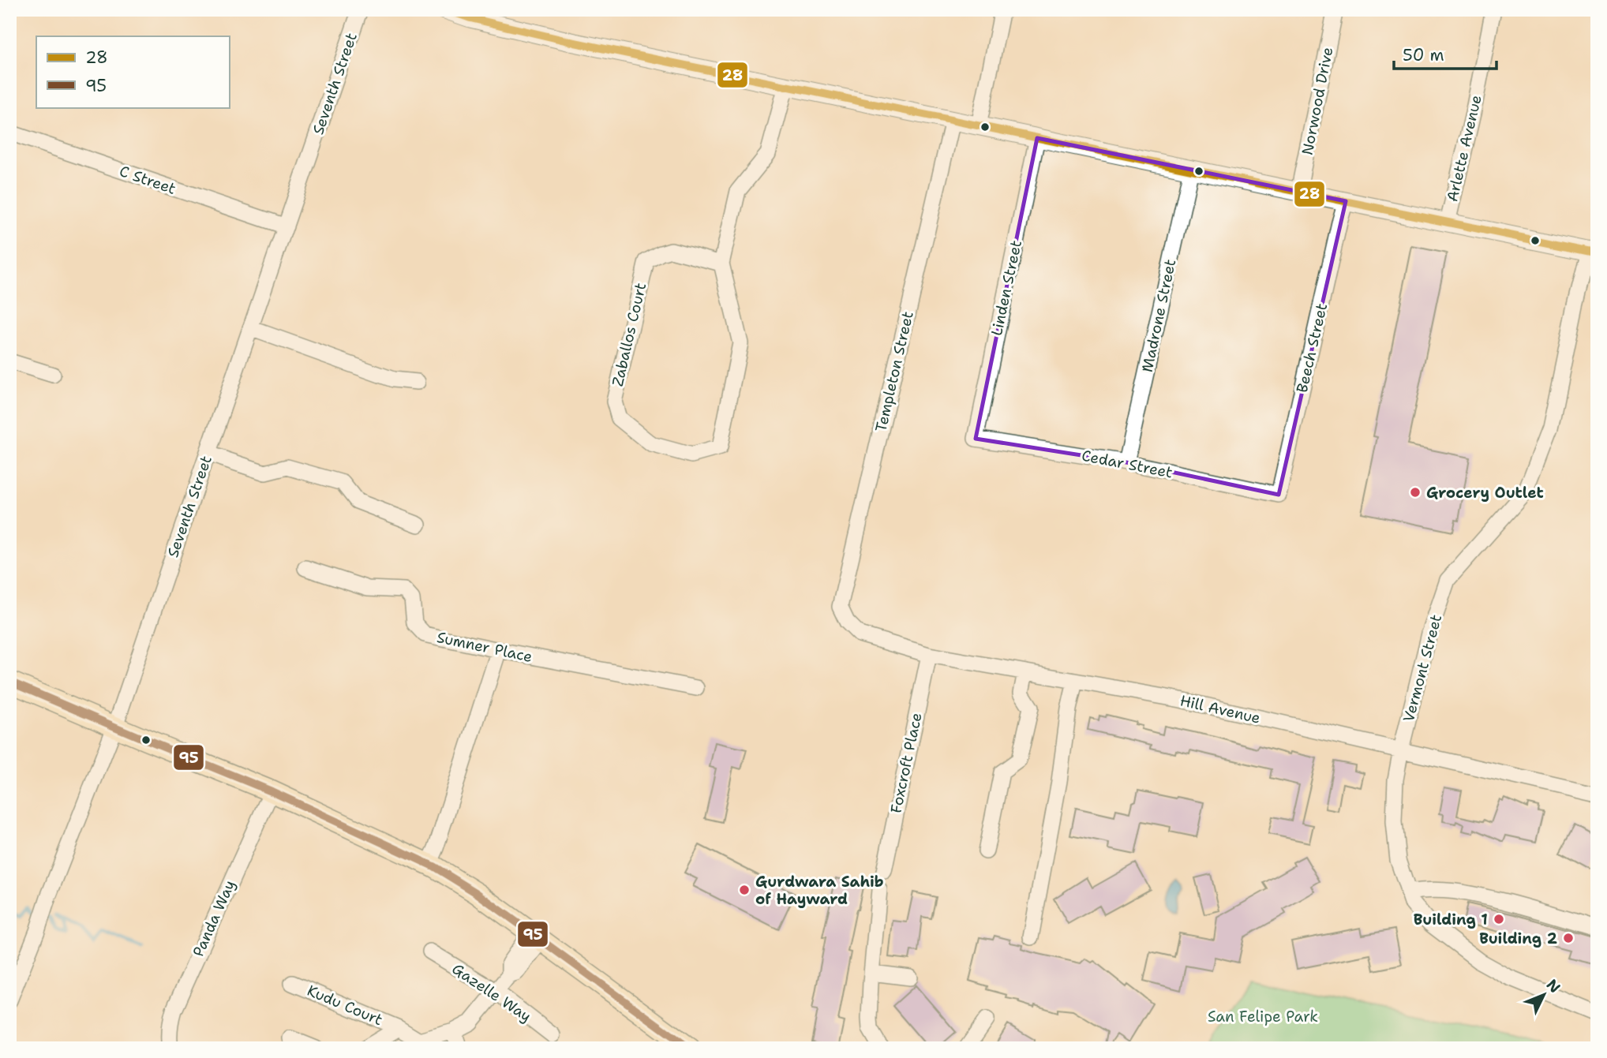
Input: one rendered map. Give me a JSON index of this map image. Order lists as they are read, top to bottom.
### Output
{
  "streets": {
    "street": [
      "Seventh Street",
      "Norwood Drive",
      "Arlette Avenue",
      "C Street",
      "Linden Street",
      "Madrone Street",
      "Zaballos Court",
      "Beech Street",
      "Templeton Street",
      "Cedar Street",
      "Sumner Place",
      "Vermont Street",
      "Hill Avenue",
      "Foxcroft Place",
      "Panda Way",
      "Gazelle Way",
      "Kudu Court"
    ]
  },
  "crossings": [
    ["Seventh Street", "C Street"],
    ["Linden Street", "Cedar Street"],
    ["Madrone Street", "Cedar Street"],
    ["Beech Street", "Cedar Street"],
    ["Templeton Street", "Hill Avenue"],
    ["Vermont Street", "Hill Avenue"],
    ["Hill Avenue", "Foxcroft Place"],
    ["Gazelle Way", "Kudu Court"]
  ],
  "parks": ["San Felipe Park"],
  "places": [
    "Grocery Outlet",
    "Gurdwara Sahib of Hayward",
    "Building 1",
    "Building 2"
  ],
  "lines": ["transit line 28", "transit line 95"],
  "legend": ["28", "95"],
  "scale_bar": "50 m",
  "north": "top right"
}
